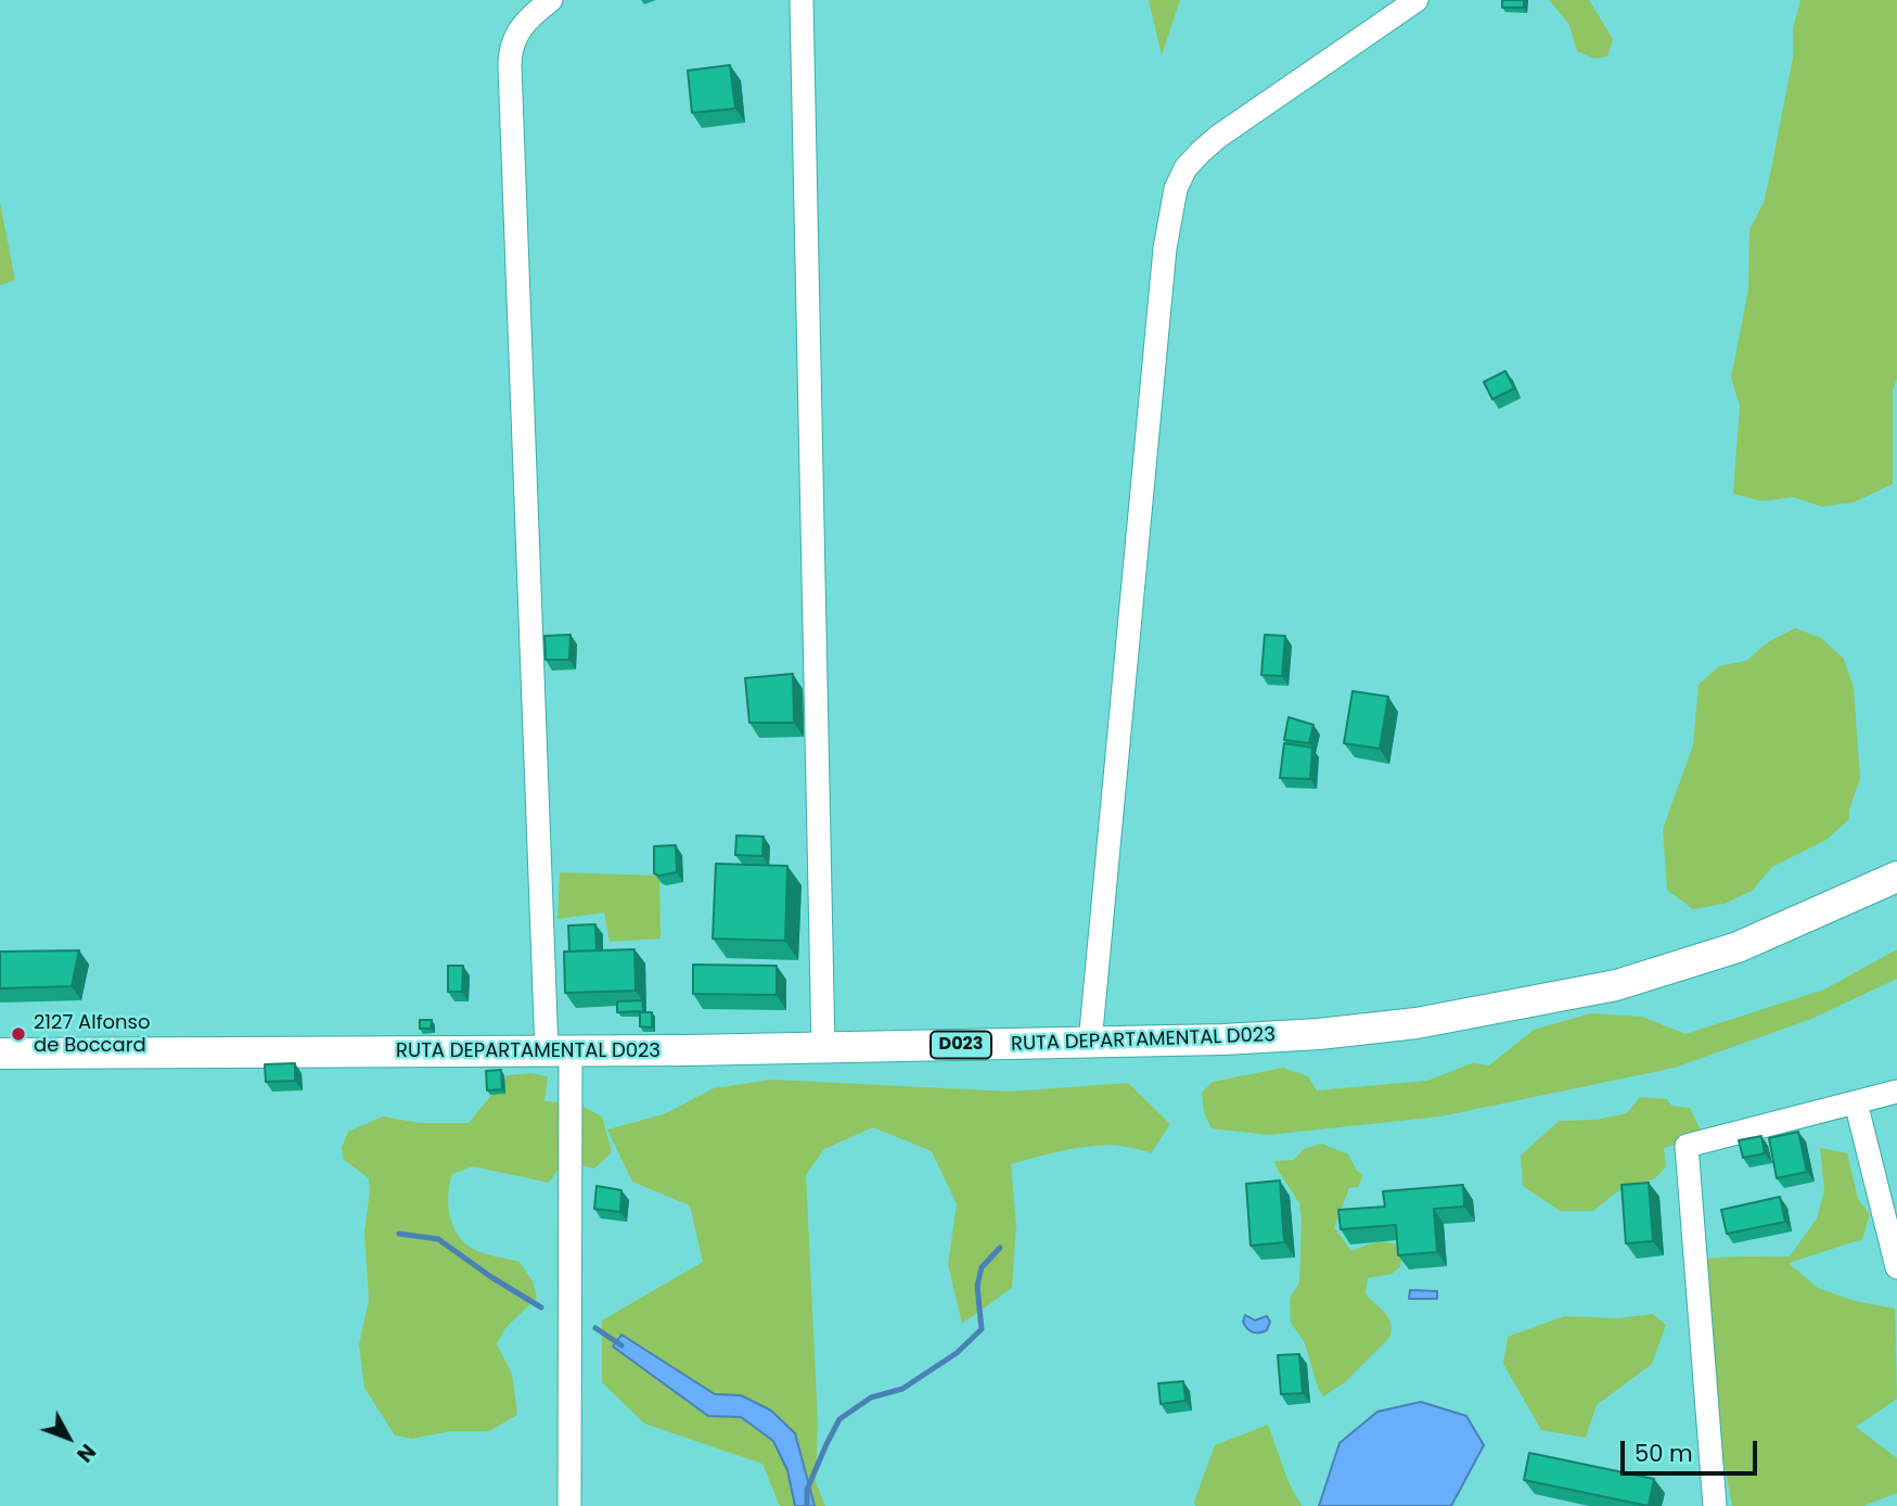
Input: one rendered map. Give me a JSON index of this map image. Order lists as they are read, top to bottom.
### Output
{
  "streets": {
    "main road": ["RUTA DEPARTAMENTAL D023", "D023"]
  },
  "places": ["2127 Alfonso de Boccard"],
  "scale_bar": "50 m",
  "north": "bottom right"
}
